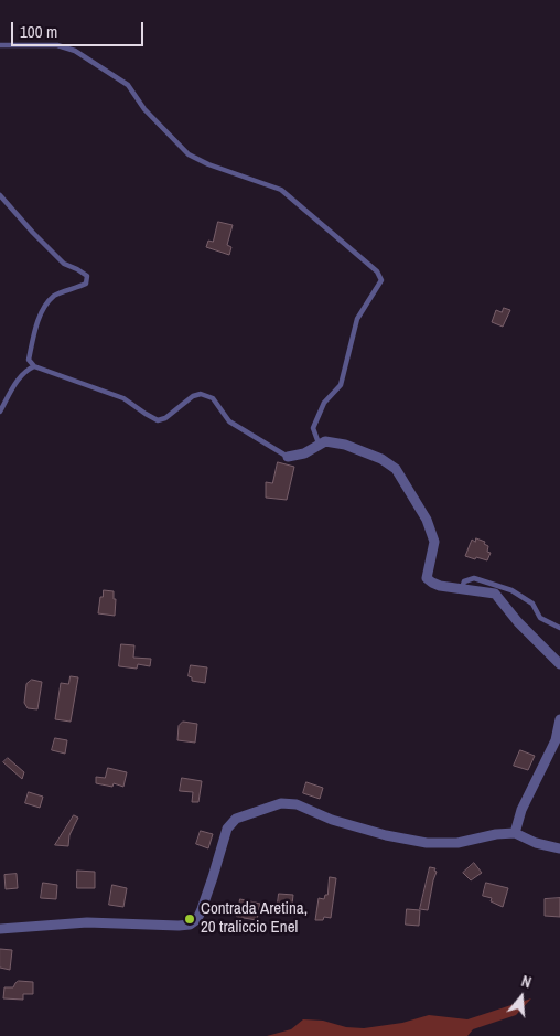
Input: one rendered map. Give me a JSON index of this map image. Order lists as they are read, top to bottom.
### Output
{
  "places": ["Contrada Aretina, 20 traliccio Enel"],
  "scale_bar": "100 m",
  "north": "top"
}
